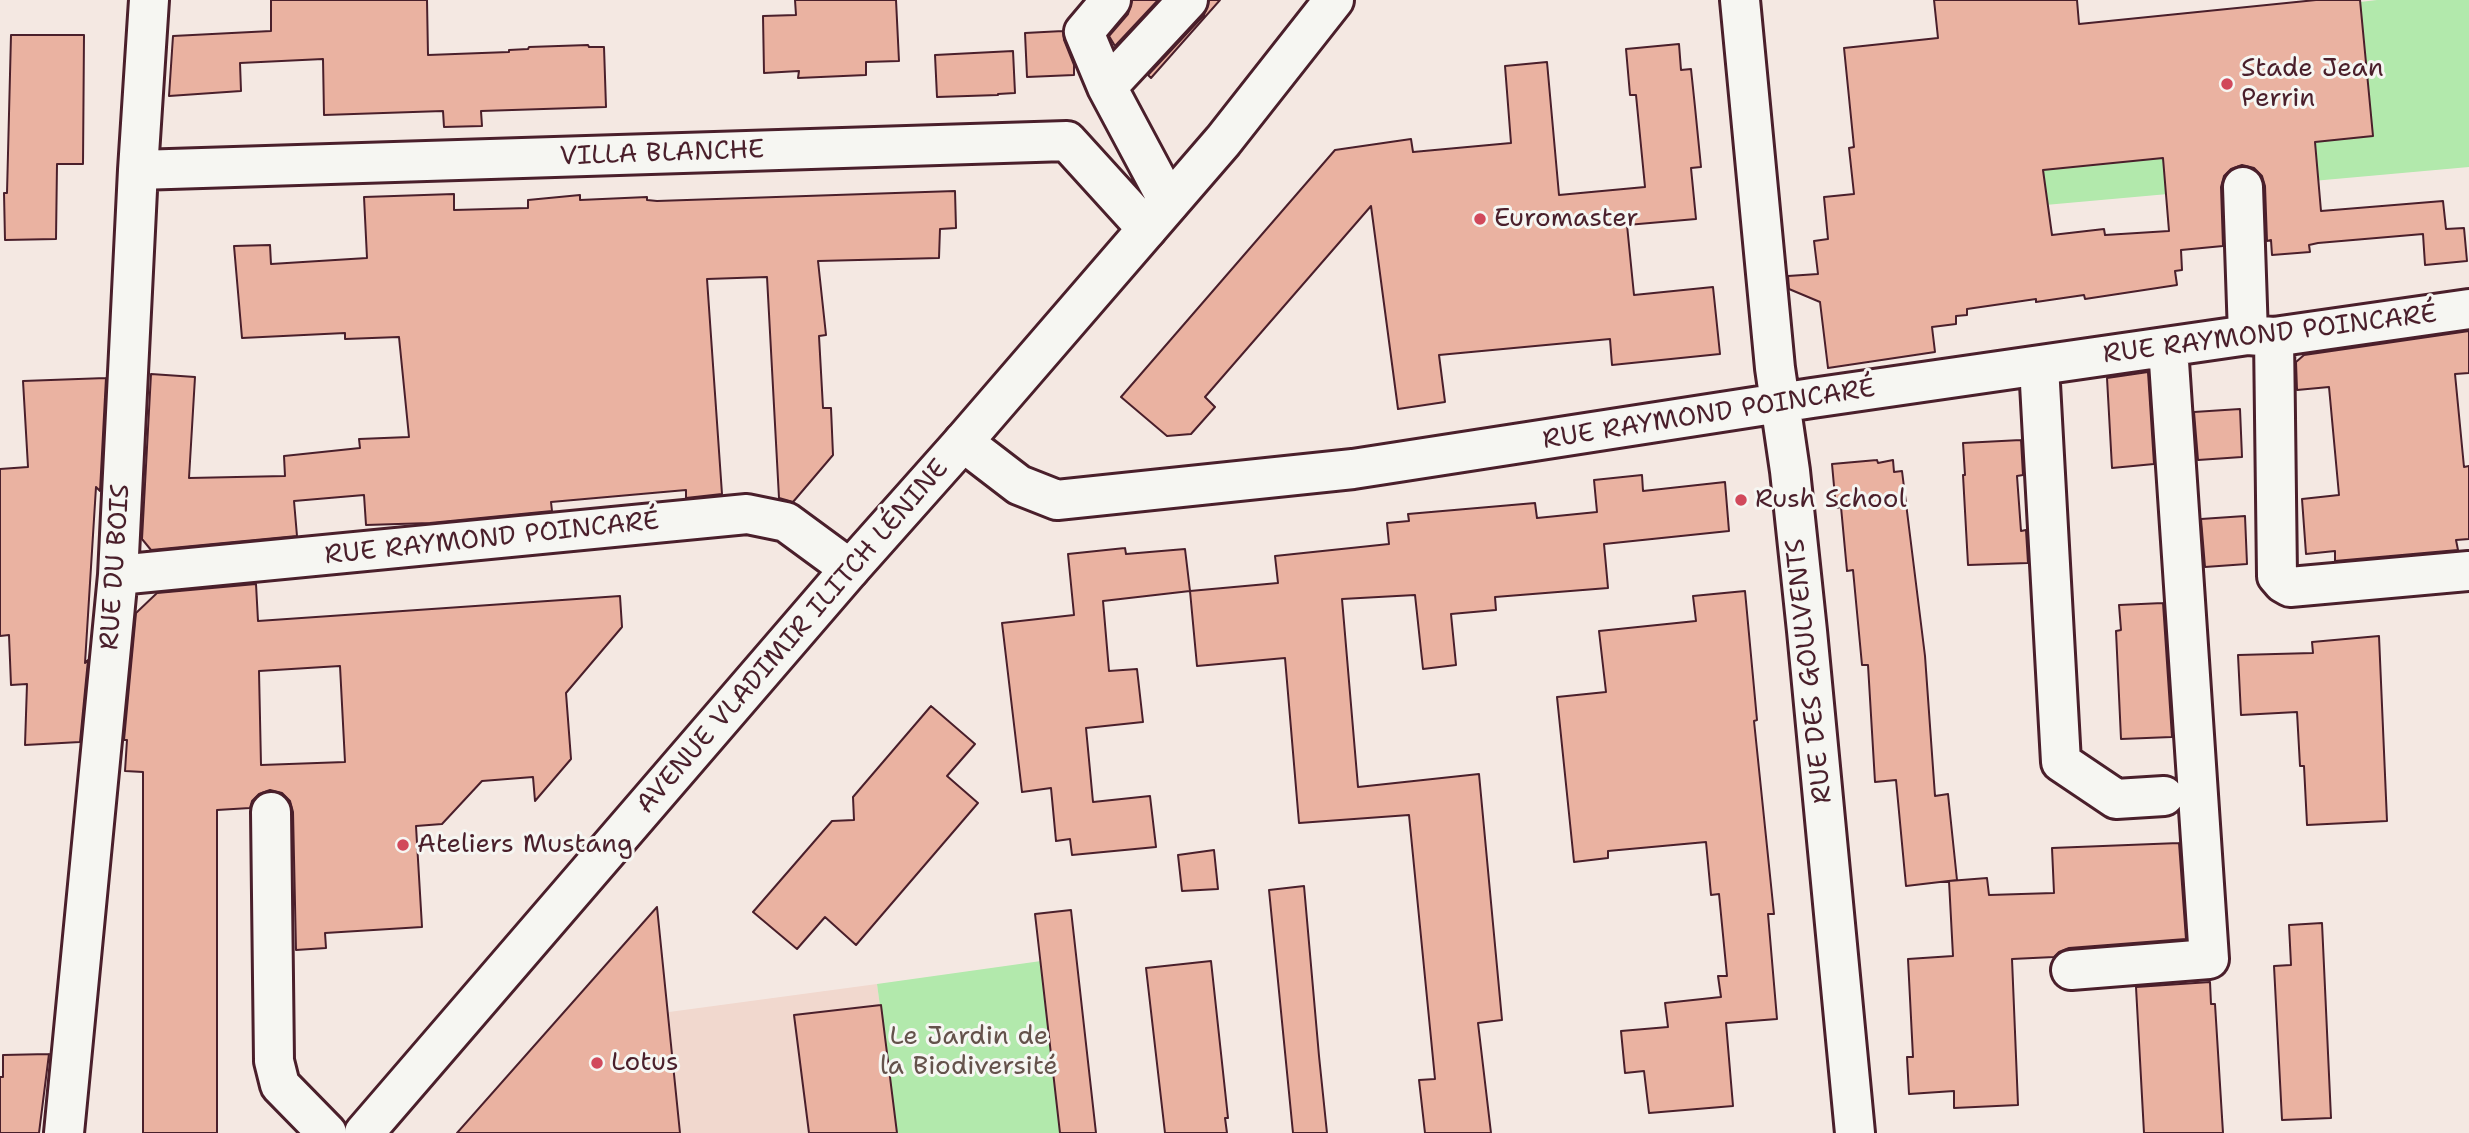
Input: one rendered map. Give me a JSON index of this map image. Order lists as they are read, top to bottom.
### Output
{
  "streets": {
    "street": [
      "VILLA BLANCHE",
      "RUE RAYMOND POINCARÉ",
      "RUE DU BOIS",
      "AVENUE VLADIMIR ILITCH LÉNINE",
      "RUE DES GOULVENTS"
    ]
  },
  "crossings": [
    ["VILLA BLANCHE", "RUE DU BOIS"],
    ["VILLA BLANCHE", "AVENUE VLADIMIR ILITCH LÉNINE"],
    ["RUE RAYMOND POINCARÉ", "RUE DU BOIS"],
    ["RUE RAYMOND POINCARÉ", "AVENUE VLADIMIR ILITCH LÉNINE"],
    ["RUE RAYMOND POINCARÉ", "RUE DES GOULVENTS"]
  ],
  "parks": ["Le Jardin de la Biodiversité"],
  "places": [
    "Stade Jean Perrin",
    "Euromaster",
    "Rush School",
    "Ateliers Mustang",
    "Lotus"
  ]
}
